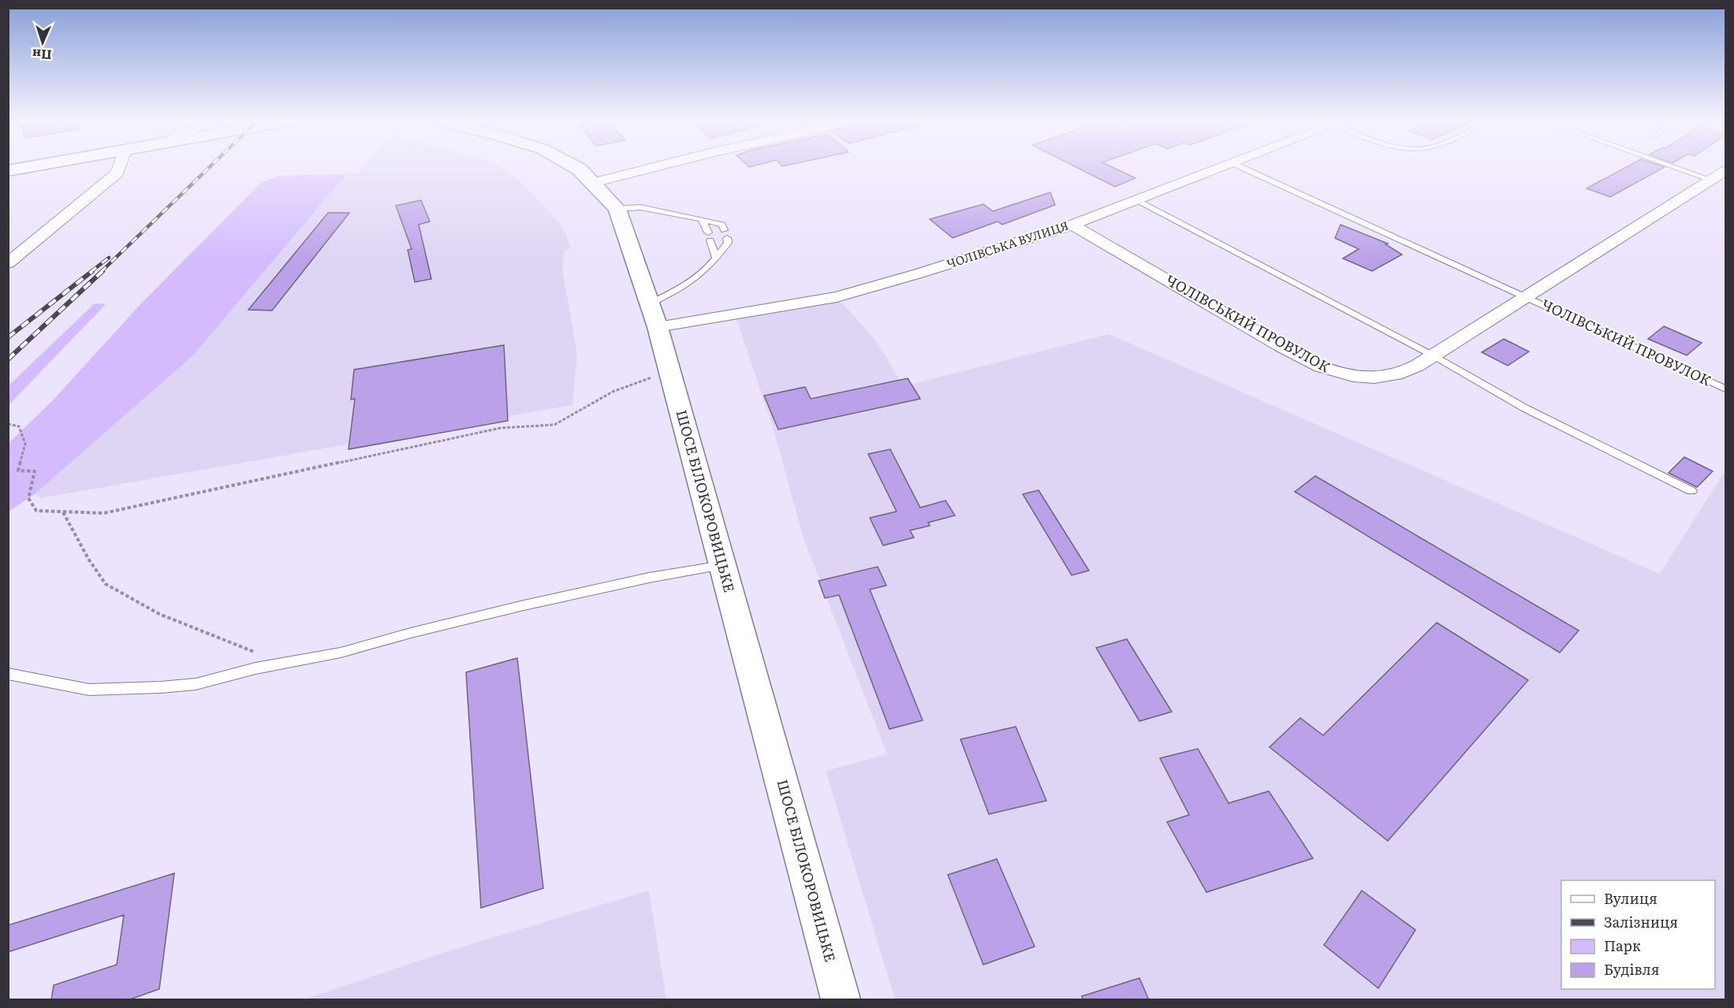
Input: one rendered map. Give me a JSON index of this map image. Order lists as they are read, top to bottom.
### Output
{
  "streets": {
    "main road": ["ШОСЕ БІЛОКОРОВИЦЬКЕ"],
    "street": ["ЧОЛІВСЬКА ВУЛИЦЯ", "ЧОЛІВСЬКИЙ ПРОВУЛОК"]
  },
  "crossings": [
    ["ЧОЛІВСЬКА ВУЛИЦЯ", "ЧОЛІВСЬКИЙ ПРОВУЛОК"],
    ["ЧОЛІВСЬКА ВУЛИЦЯ", "ШОСЕ БІЛОКОРОВИЦЬКЕ"]
  ],
  "legend": [
    "Вулиця",
    "Залізниця",
    "Парк",
    "Будівля"
  ],
  "north": "bottom"
}
